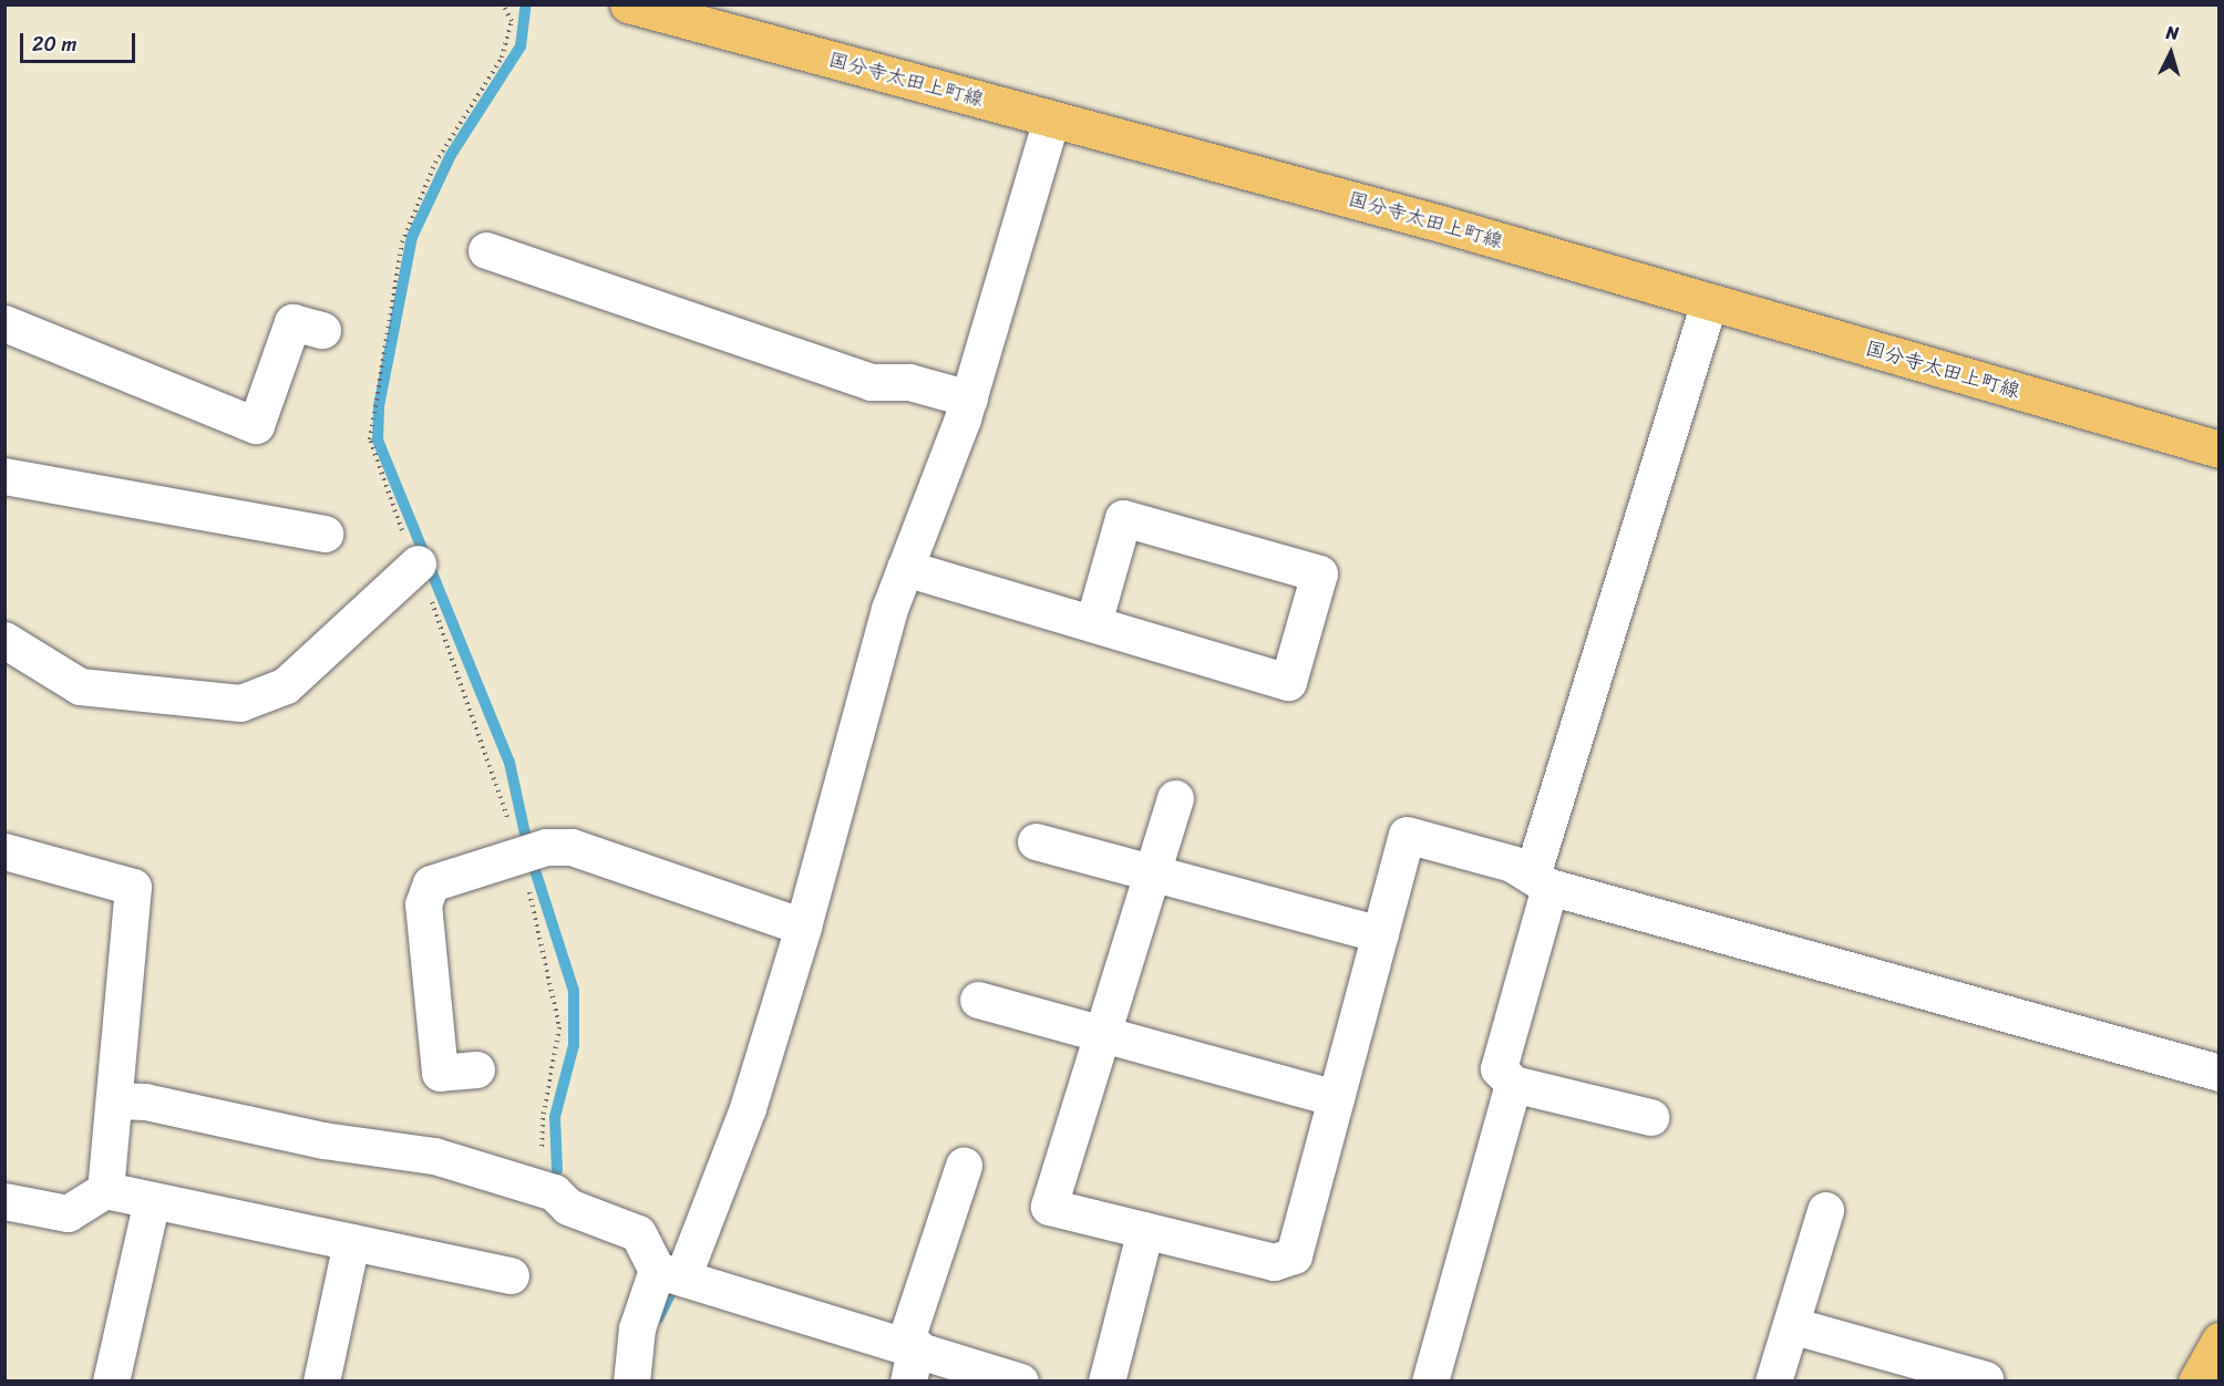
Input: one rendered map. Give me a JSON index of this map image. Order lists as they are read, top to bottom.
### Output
{
  "streets": {
    "main road": ["国分寺太田上町線"]
  },
  "scale_bar": "20 m",
  "north": "top"
}
